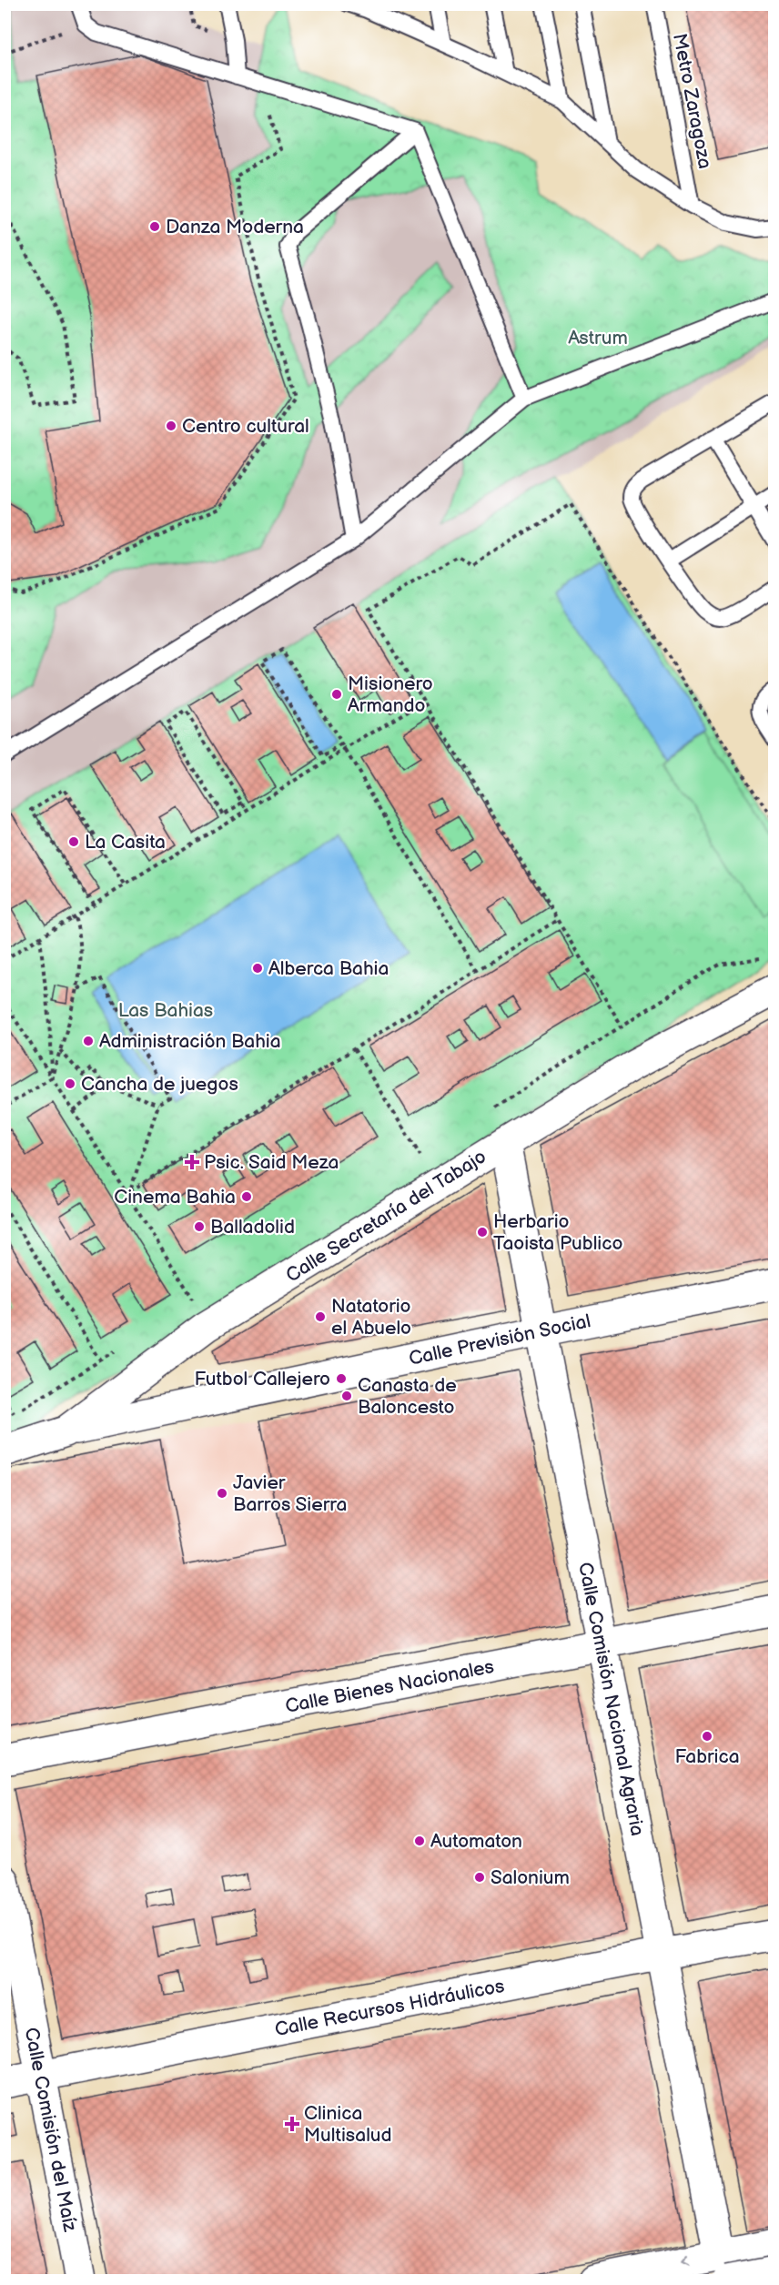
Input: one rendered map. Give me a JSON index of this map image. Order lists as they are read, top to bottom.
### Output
{
  "streets": {
    "street": [
      "Calle Secretaría del Tabajo",
      "Calle Previsión Social",
      "Calle Bienes Nacionales",
      "Calle Comisión Nacional Agraria",
      "Calle Recursos Hidráulicos",
      "Calle Comisión del Maíz"
    ],
    "lane": ["Metro Zaragoza"]
  },
  "crossings": [
    ["Calle Secretaría del Tabajo", "Calle Previsión Social"],
    ["Calle Secretaría del Tabajo", "Calle Comisión Nacional Agraria"],
    ["Calle Previsión Social", "Calle Comisión Nacional Agraria"],
    ["Calle Bienes Nacionales", "Calle Comisión Nacional Agraria"],
    ["Calle Comisión Nacional Agraria", "Calle Recursos Hidráulicos"],
    ["Calle Recursos Hidráulicos", "Calle Comisión del Maíz"]
  ],
  "parks": ["Astrum", "Las Bahias"],
  "places": {
    "other": [
      "Danza Moderna",
      "Centro cultural",
      "Misionero Armando",
      "La Casita",
      "Alberca Bahia",
      "Administración Bahia",
      "Cancha de juegos",
      "Cinema Bahia",
      "Balladolid",
      "Herbario Taoista Publico",
      "Natatorio el Abuelo",
      "Futbol Callejero",
      "Canasta de Baloncesto",
      "Javier Barros Sierra",
      "Fabrica",
      "Automaton",
      "Salonium"
    ],
    "health": ["Psic. Said Meza", "Clinica Multisalud"]
  }
}
